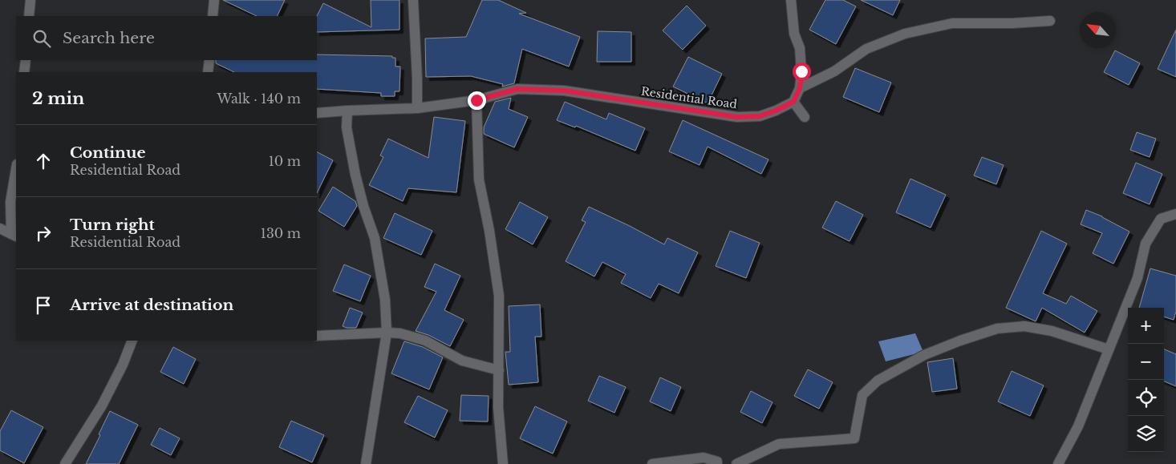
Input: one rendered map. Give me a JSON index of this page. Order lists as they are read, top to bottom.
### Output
{
  "streets": {
    "street": ["Residential Road"]
  },
  "north": "top left",
  "page": {
    "search": "Search here",
    "heading": ["2 min", "Walk · 140 m"],
    "list": [
      ["Continue", "Residential Road", "10 m"],
      ["Turn right", "Residential Road", "130 m"],
      "Arrive at destination"
    ],
    "map_buttons": ["+", "−"]
  }
}
